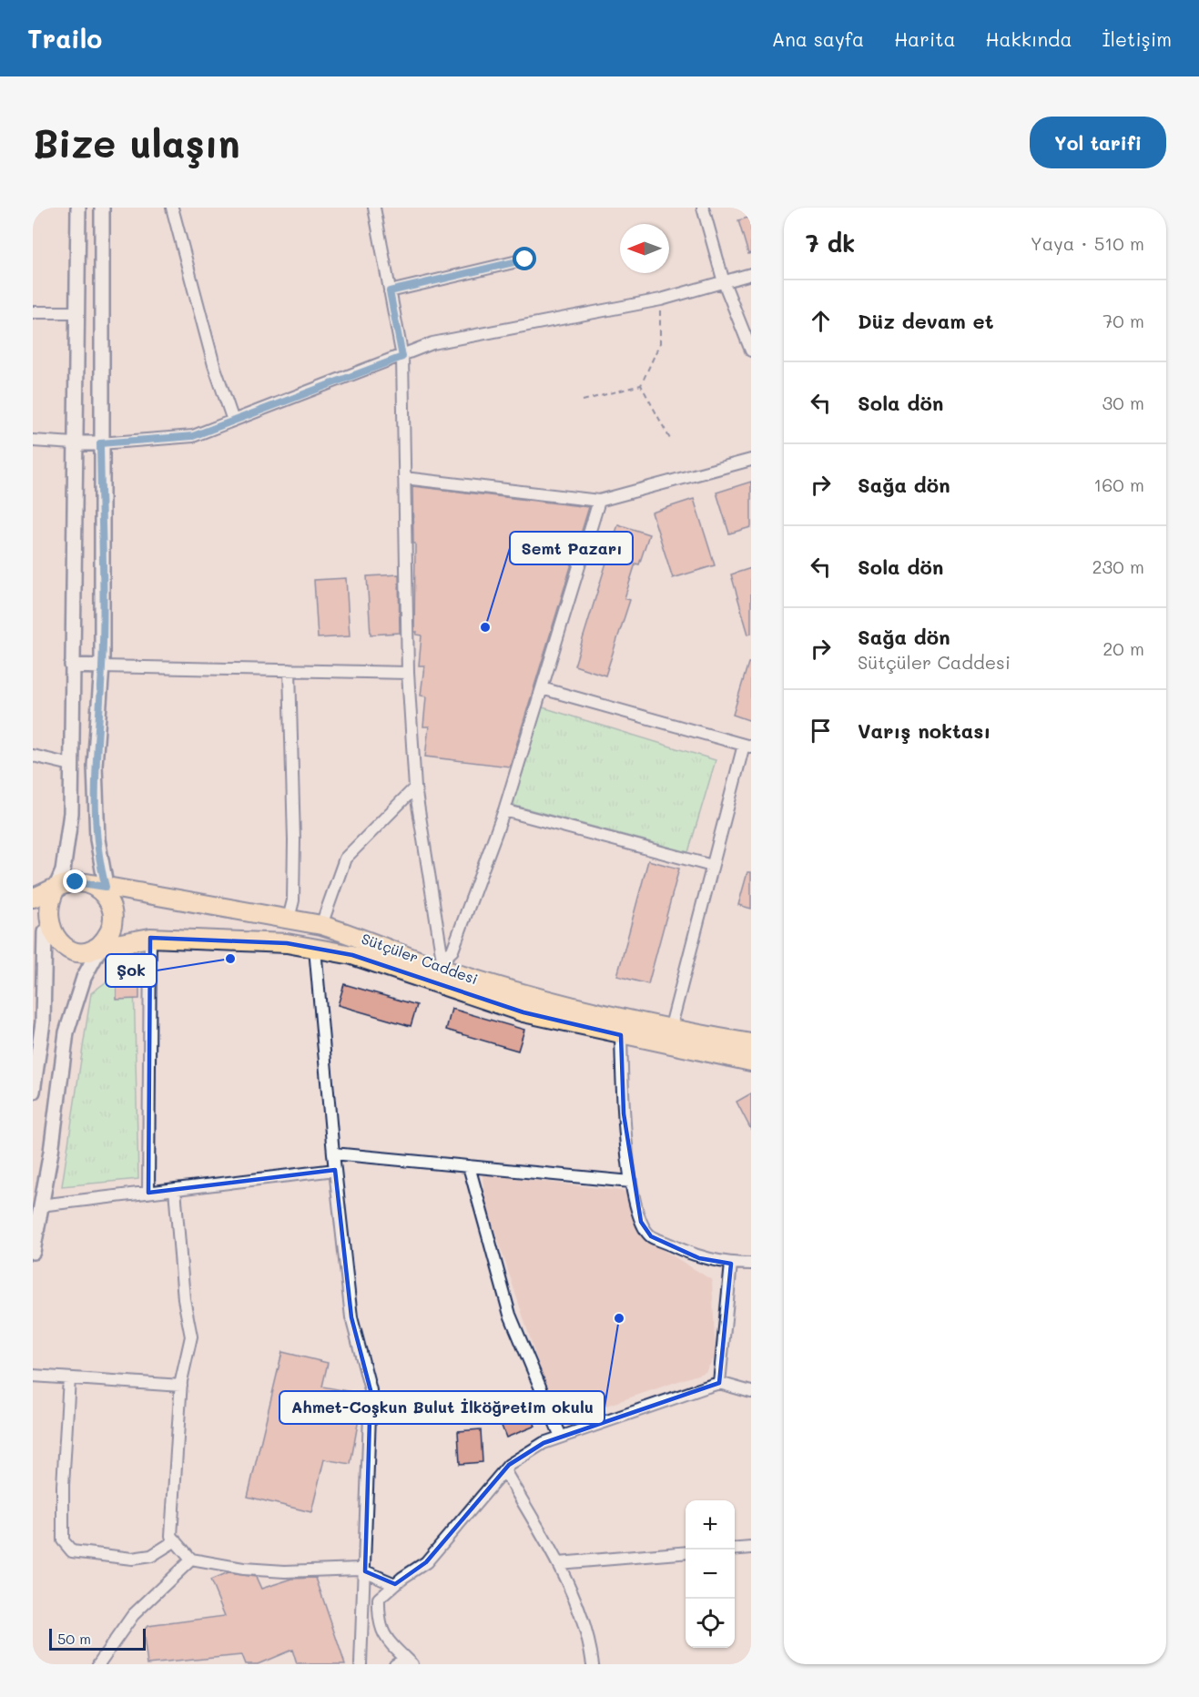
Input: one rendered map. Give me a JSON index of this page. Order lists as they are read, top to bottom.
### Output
{
  "streets": {
    "main road": ["Sütçüler Caddesi"]
  },
  "places": ["Semt Pazarı", "Şok", "Ahmet-Coşkun Bulut İlköğretim okulu"],
  "scale_bar": "50 m",
  "north": "left",
  "page": {
    "header": "Trailo",
    "nav": [
      "Ana sayfa",
      "Harita",
      "Hakkında",
      "İletişim"
    ],
    "buttons": "Yol tarifi",
    "title": "Bize ulaşın",
    "heading": ["7 dk", "Yaya · 510 m"],
    "list": [
      ["Düz devam et", "70 m"],
      ["Sola dön", "30 m"],
      ["Sağa dön", "160 m"],
      ["Sola dön", "230 m"],
      ["Sağa dön", "Sütçüler Caddesi", "20 m"],
      "Varış noktası"
    ],
    "map_buttons": ["+", "−"],
    "scale": "50 m"
  }
}
